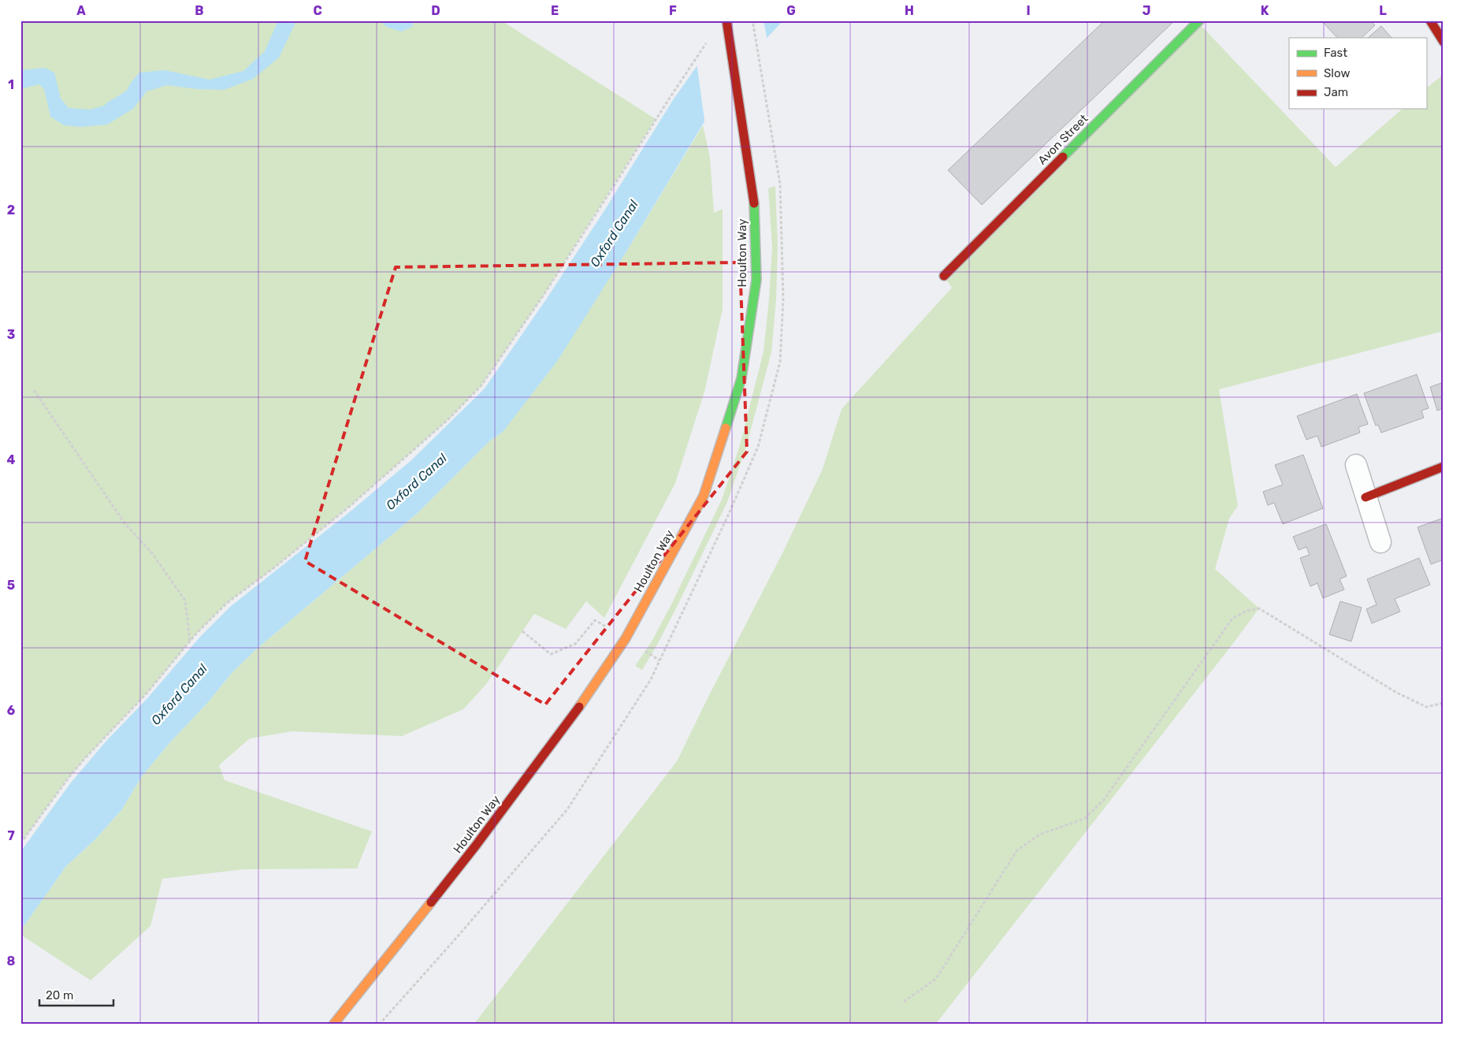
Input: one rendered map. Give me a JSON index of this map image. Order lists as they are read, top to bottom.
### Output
{
  "streets": {
    "street": ["Avon Street", "Houlton Way"]
  },
  "water": ["Oxford Canal"],
  "legend": ["Fast", "Slow", "Jam"],
  "scale_bar": "20 m",
  "grid": {
    "columns": [
      "A",
      "B",
      "C",
      "D",
      "E",
      "F",
      "G",
      "H",
      "I",
      "J",
      "K",
      "L"
    ],
    "rows": [
      "1",
      "2",
      "3",
      "4",
      "5",
      "6",
      "7",
      "8"
    ]
  }
}
